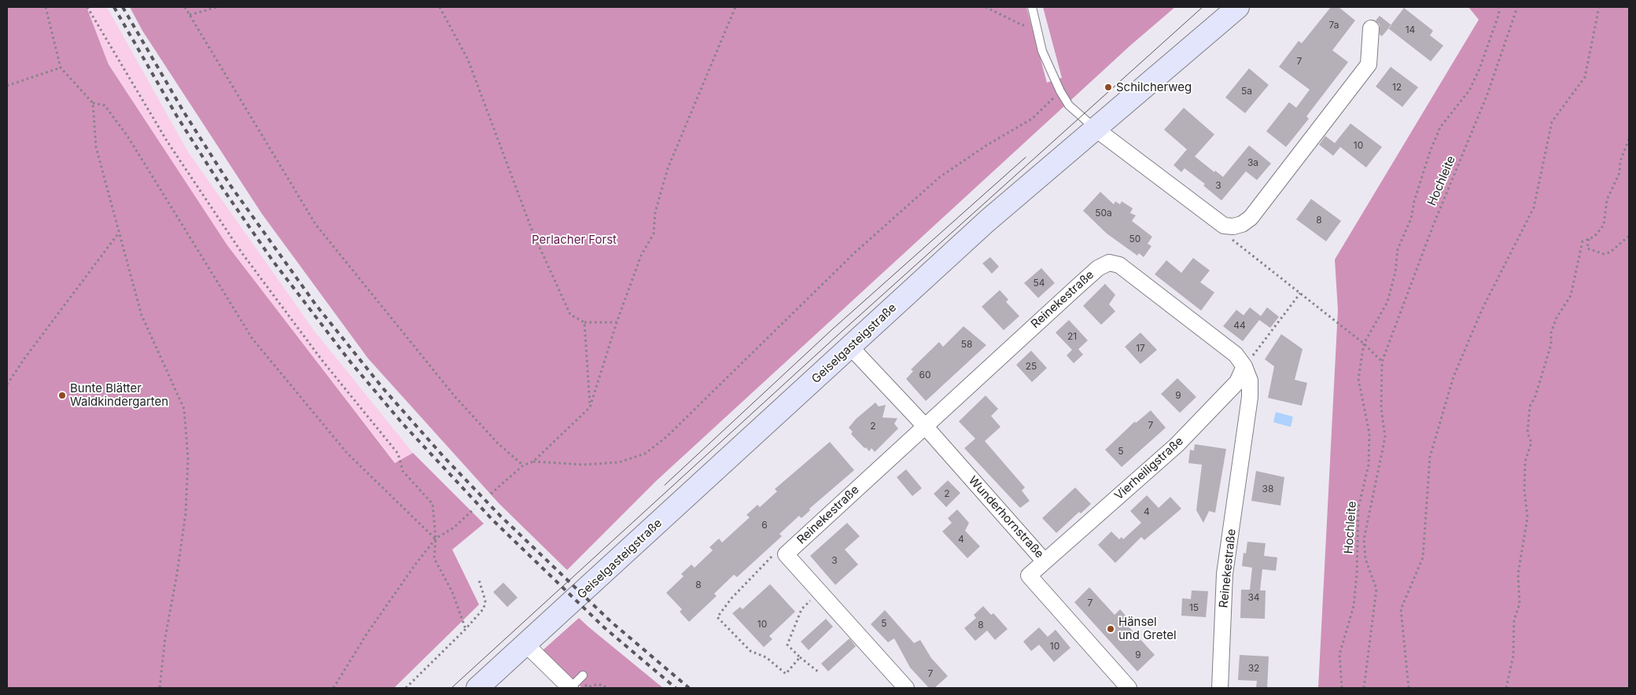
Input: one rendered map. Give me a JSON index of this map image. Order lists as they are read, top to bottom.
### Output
{
  "streets": {
    "main road": ["Geiselgasteigstraße"],
    "street": ["Reinekestraße", "Vierheiligstraße", "Wunderhornstraße"],
    "path": ["Hochleite"]
  },
  "crossings": [
    ["Reinekestraße", "Vierheiligstraße"],
    ["Reinekestraße", "Wunderhornstraße"],
    ["Geiselgasteigstraße", "Wunderhornstraße"],
    ["Vierheiligstraße", "Wunderhornstraße"]
  ],
  "parks": ["Perlacher Forst"],
  "places": ["Schilcherweg", "Bunte Blätter Waldkindergarten", "Hänsel und Gretel"],
  "house_numbers": [
    "7a",
    "14",
    "7",
    "12",
    "5a",
    "10",
    "3a",
    "3",
    "50a",
    "8",
    "50",
    "54",
    "44",
    "21",
    "58",
    "17",
    "25",
    "60",
    "9",
    "7",
    "2",
    "5",
    "38",
    "2",
    "4",
    "6",
    "4",
    "3",
    "8",
    "34",
    "7",
    "15",
    "5",
    "10",
    "8",
    "10",
    "9",
    "32",
    "7"
  ]
}
